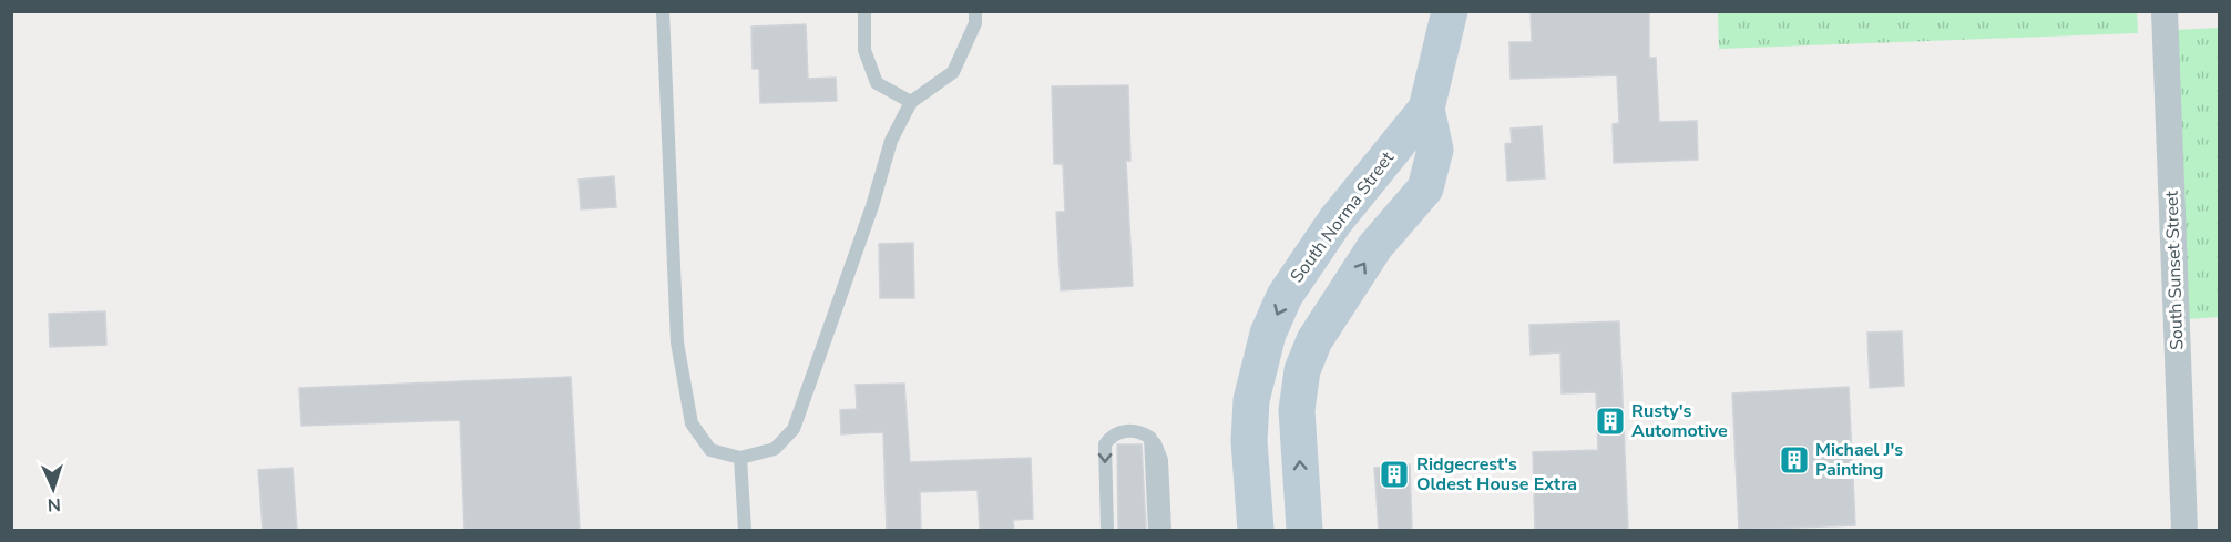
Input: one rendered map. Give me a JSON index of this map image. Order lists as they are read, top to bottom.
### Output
{
  "streets": {
    "street": ["South Norma Street", "South Sunset Street"]
  },
  "places": {
    "building": ["Rusty's Automotive", "Michael J's Painting", "Ridgecrest's Oldest House Extra"]
  },
  "north": "bottom"
}
